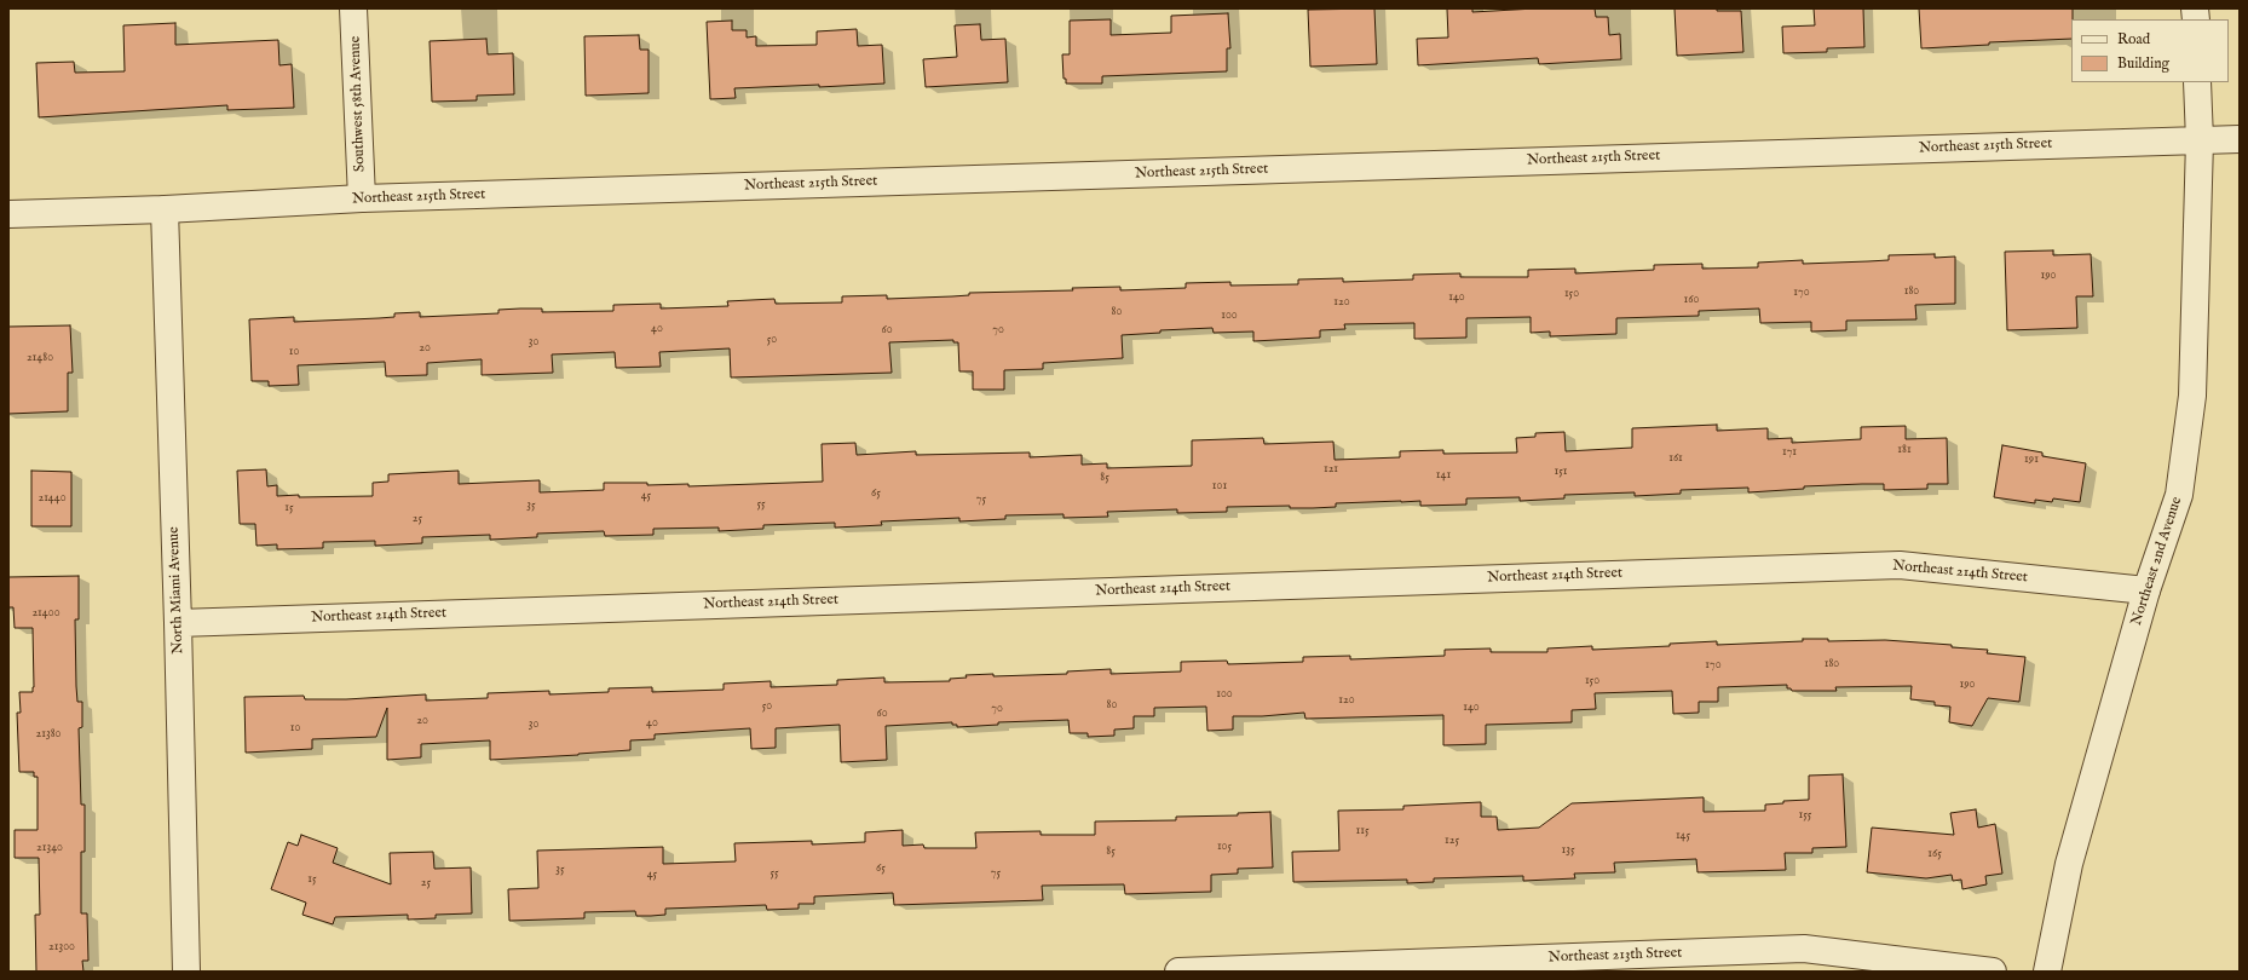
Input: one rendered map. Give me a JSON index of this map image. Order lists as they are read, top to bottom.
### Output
{
  "streets": {
    "street": [
      "Southwest 58th Avenue",
      "Northeast 215th Street",
      "Northeast 2nd Avenue",
      "Northeast 214th Street",
      "North Miami Avenue",
      "Northeast 213th Street"
    ]
  },
  "crossings": [
    ["Southwest 58th Avenue", "Northeast 215th Street"],
    ["Northeast 215th Street", "Northeast 2nd Avenue"],
    ["Northeast 215th Street", "North Miami Avenue"],
    ["Northeast 2nd Avenue", "Northeast 214th Street"],
    ["Northeast 214th Street", "North Miami Avenue"]
  ],
  "house_numbers": [
    "190",
    "180",
    "170",
    "150",
    "140",
    "160",
    "120",
    "80",
    "100",
    "40",
    "60",
    "70",
    "50",
    "30",
    "20",
    "10",
    "21480",
    "181",
    "171",
    "161",
    "191",
    "121",
    "151",
    "141",
    "85",
    "101",
    "65",
    "45",
    "21440",
    "75",
    "55",
    "35",
    "15",
    "25",
    "21400",
    "180",
    "170",
    "150",
    "190",
    "100",
    "120",
    "80",
    "50",
    "140",
    "70",
    "60",
    "20",
    "40",
    "30",
    "10",
    "21380",
    "155",
    "115",
    "145",
    "125",
    "105",
    "21340",
    "135",
    "85",
    "165",
    "65",
    "35",
    "55",
    "75",
    "45",
    "15",
    "25",
    "21300"
  ],
  "legend": ["Road", "Building"]
}
